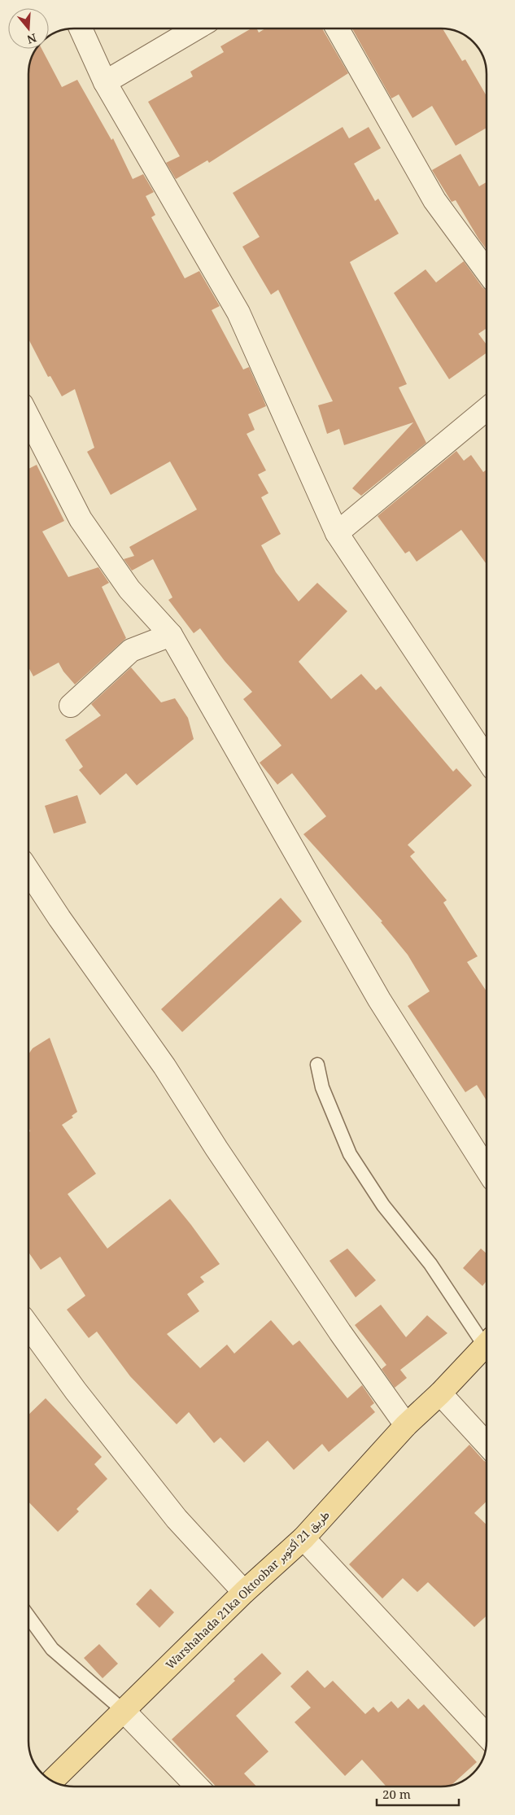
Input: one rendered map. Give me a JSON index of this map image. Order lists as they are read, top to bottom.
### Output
{
  "streets": {
    "main road": ["Warshahada 21ka Oktoobar طريق 21 أكتوبر"]
  },
  "scale_bar": "20 m",
  "north": "bottom"
}
